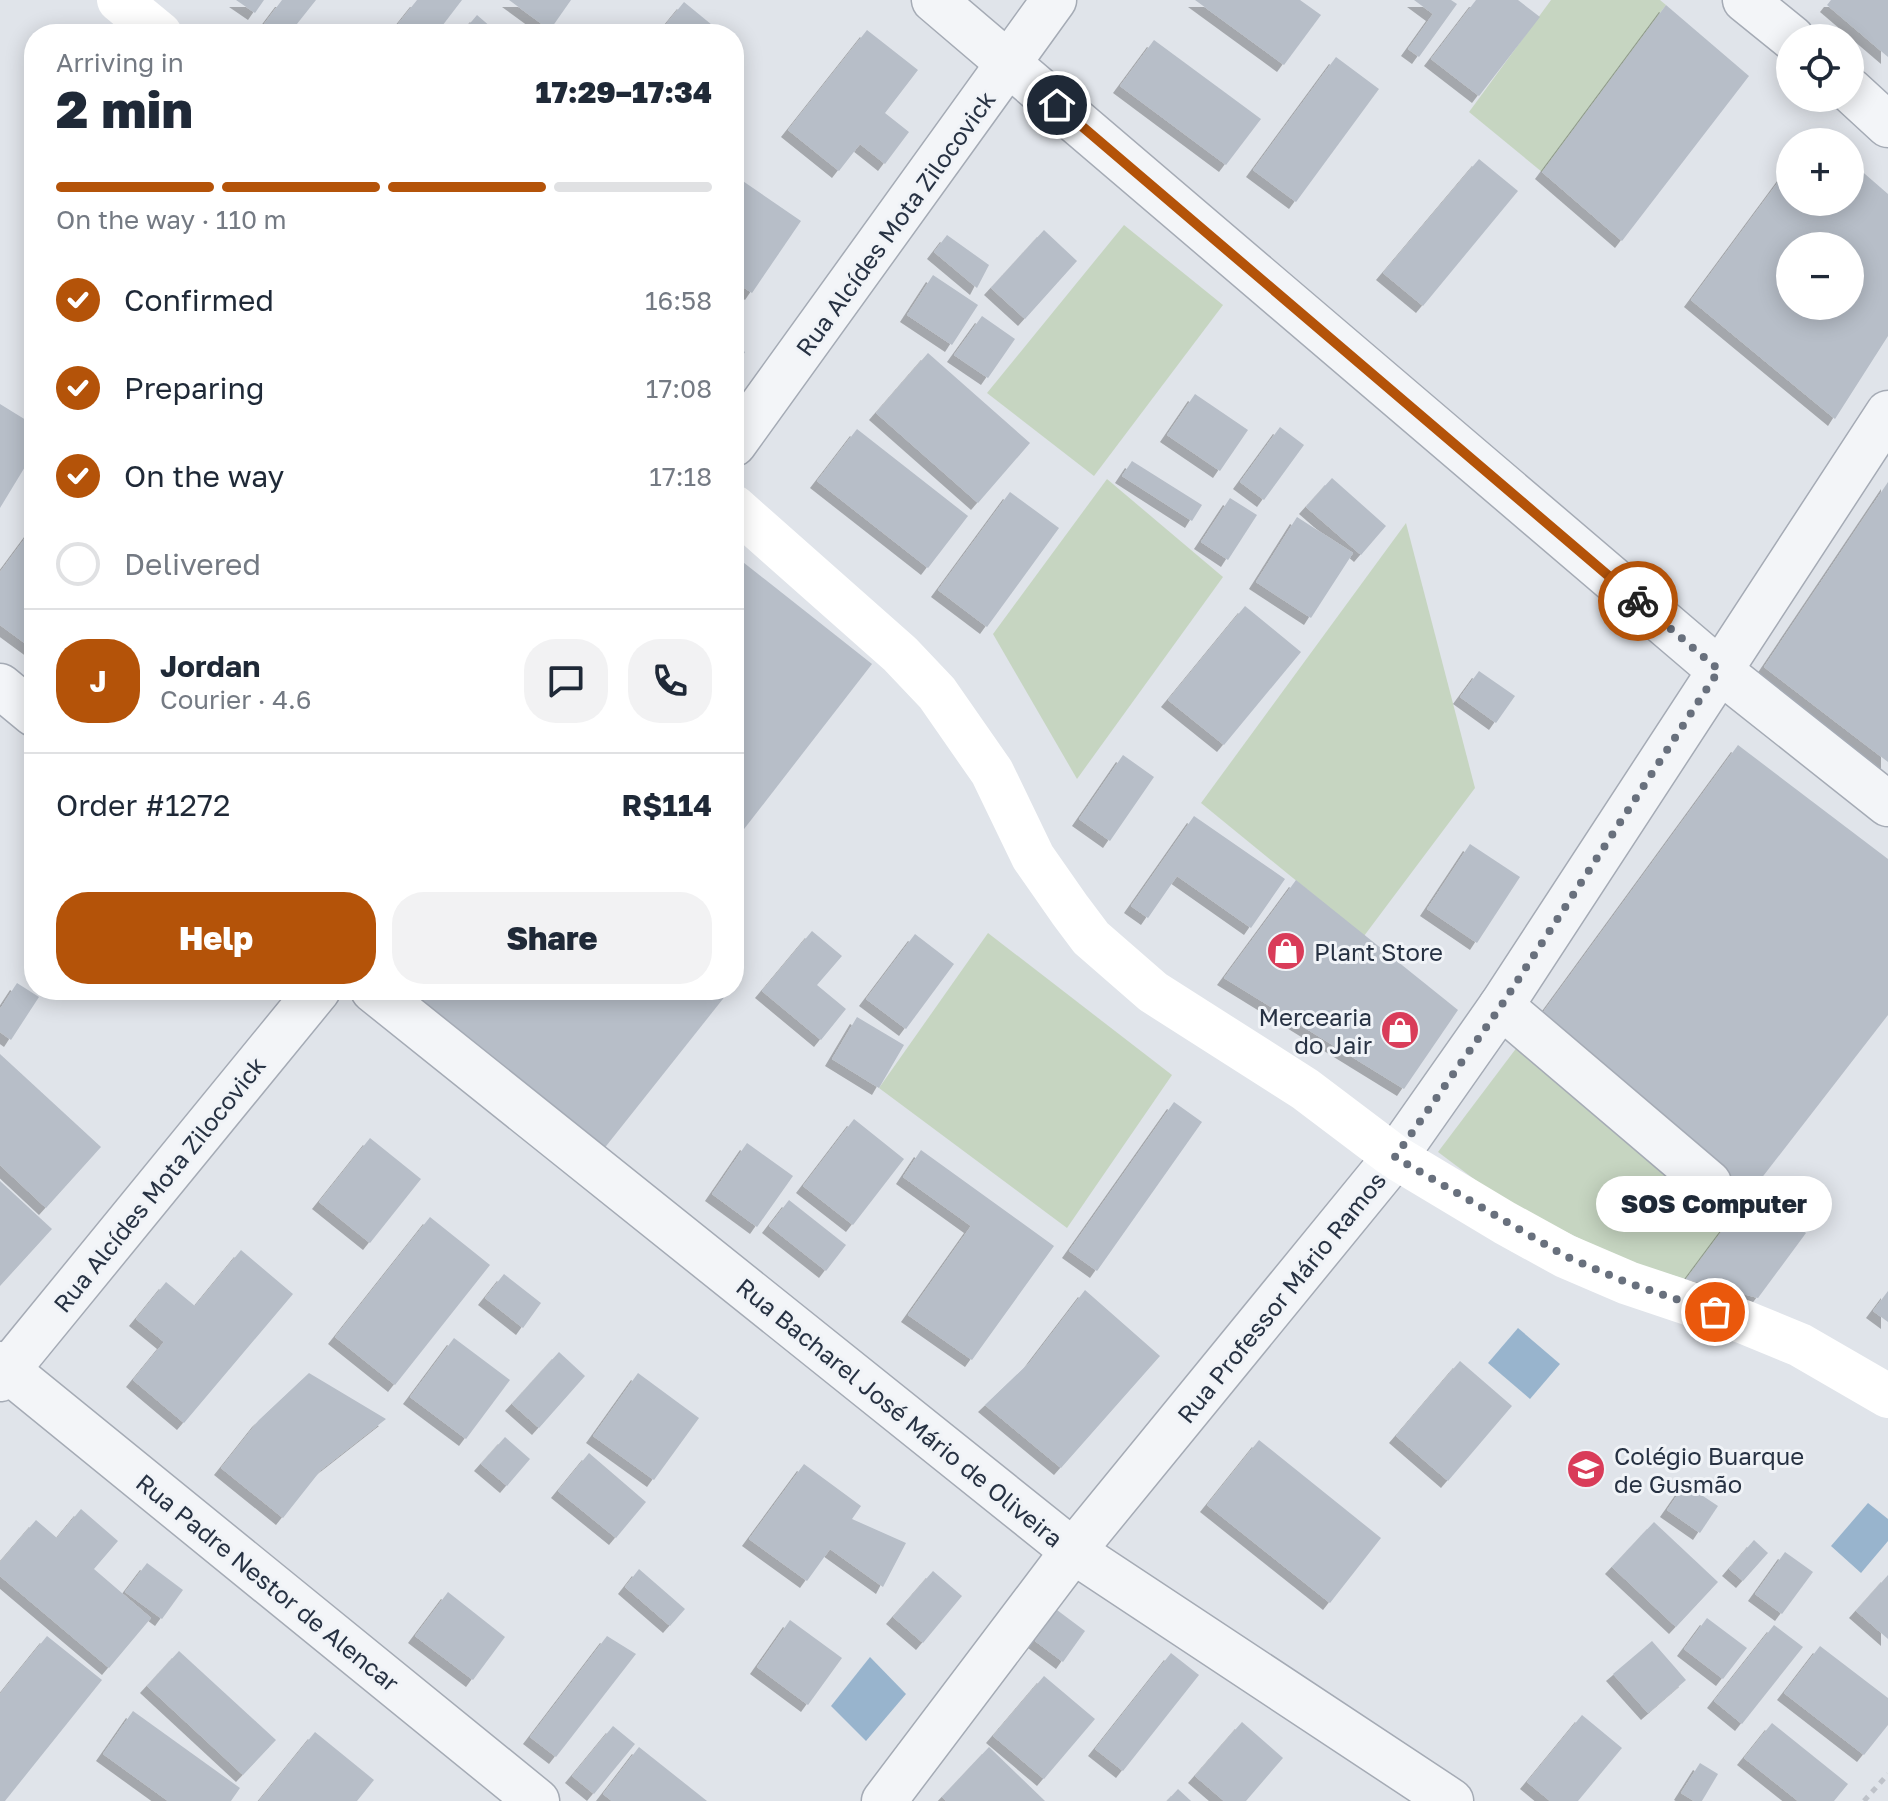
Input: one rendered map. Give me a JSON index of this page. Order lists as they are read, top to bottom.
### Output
{
  "streets": {
    "street": [
      "Rua Alcídes Mota Zilocovick",
      "Rua Professor Mário Ramos",
      "Rua Bacharel José Mário de Oliveira",
      "Rua Padre Nestor de Alencar"
    ]
  },
  "crossings": [
    ["Rua Alcídes Mota Zilocovick", "Rua Padre Nestor de Alencar"],
    ["Rua Professor Mário Ramos", "Rua Bacharel José Mário de Oliveira"]
  ],
  "places": {
    "shop": ["Plant Store", "Mercearia do Jair"],
    "other": ["SOS Computer"],
    "school or university": ["Colégio Buarque de Gusmão"]
  },
  "page": {
    "map_buttons": ["+", "−"],
    "heading": ["2 min", "Arriving in", "17:29–17:34"],
    "panel": [
      "Jordan",
      "Courier · 4.6",
      "Order #1272",
      "R$114"
    ],
    "bar": "On the way · 110 m",
    "list": [
      ["Confirmed", "16:58"],
      ["Preparing", "17:08"],
      ["On the way", "17:18"],
      "Delivered"
    ],
    "round": "J",
    "buttons": ["Help", "Share"],
    "bubble": "SOS Computer"
  }
}
